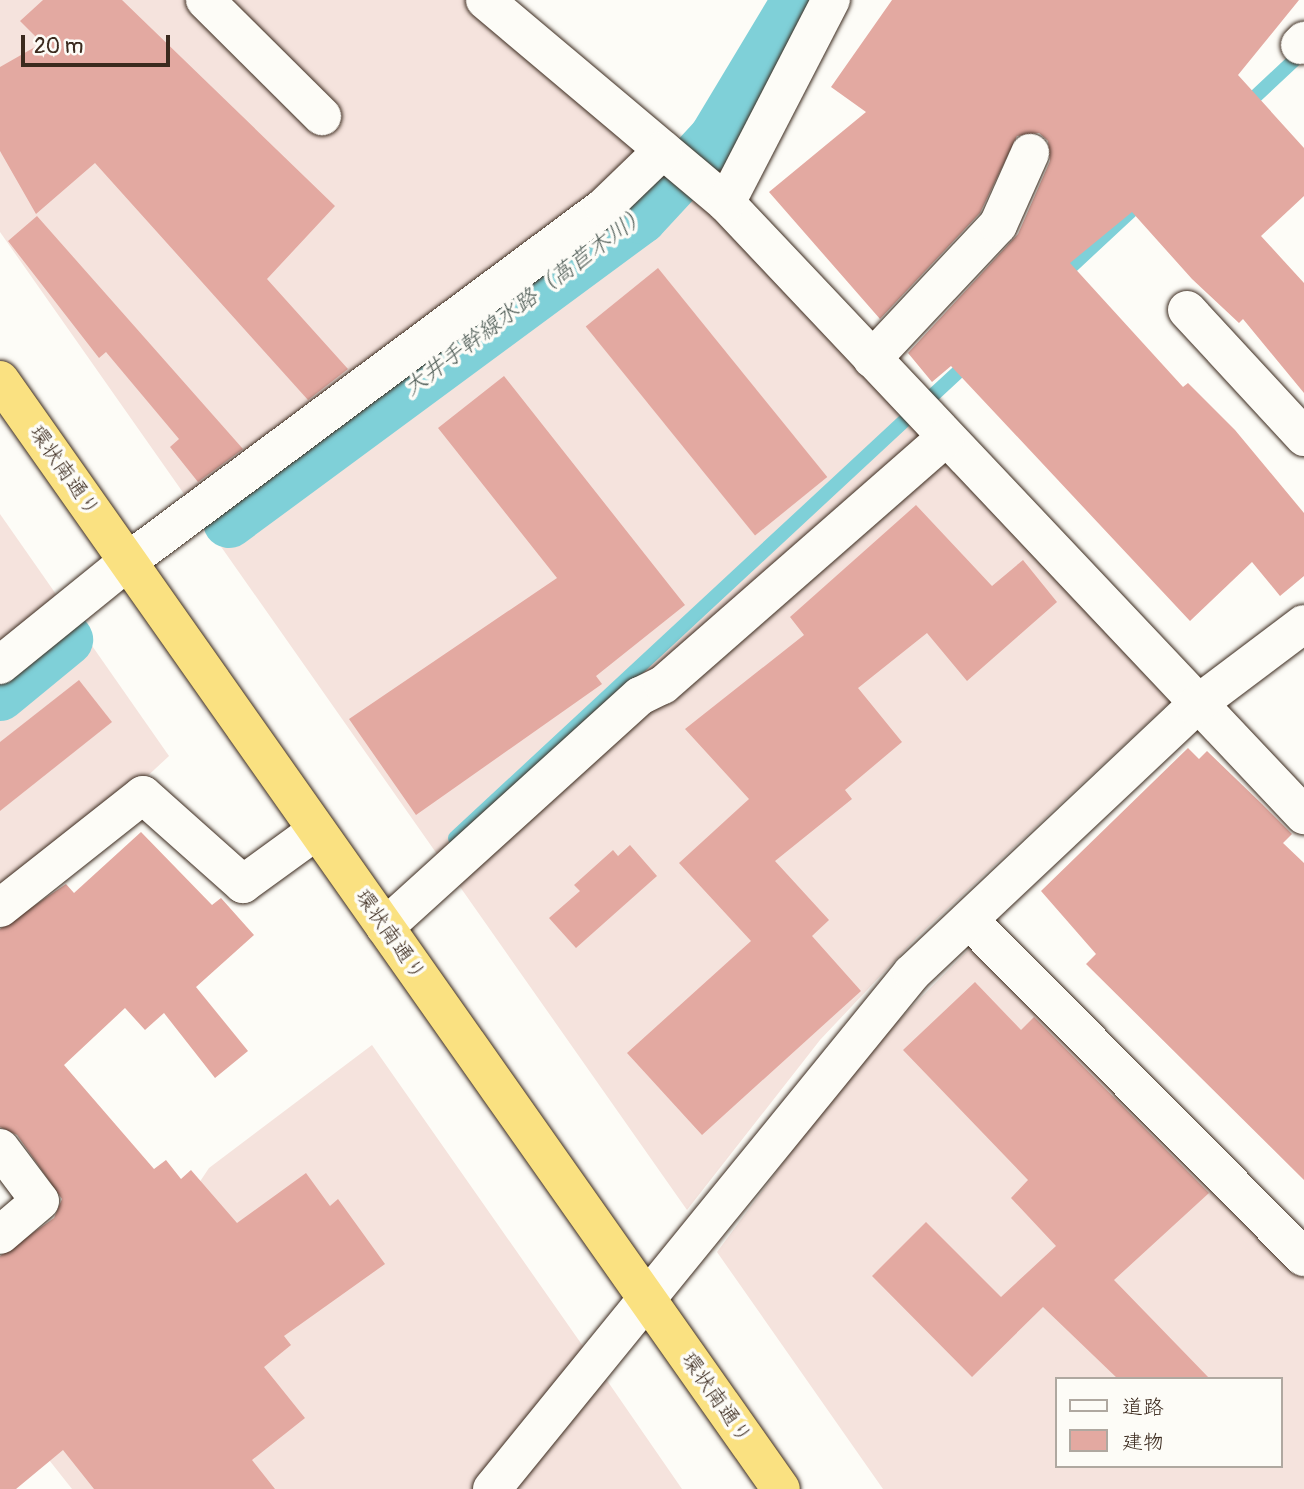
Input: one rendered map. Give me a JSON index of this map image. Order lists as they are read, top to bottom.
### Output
{
  "streets": {
    "highway": ["環状南通り"]
  },
  "water": ["大井手幹線水路（萵苣木川）"],
  "legend": ["道路", "建物"],
  "scale_bar": "20 m"
}
